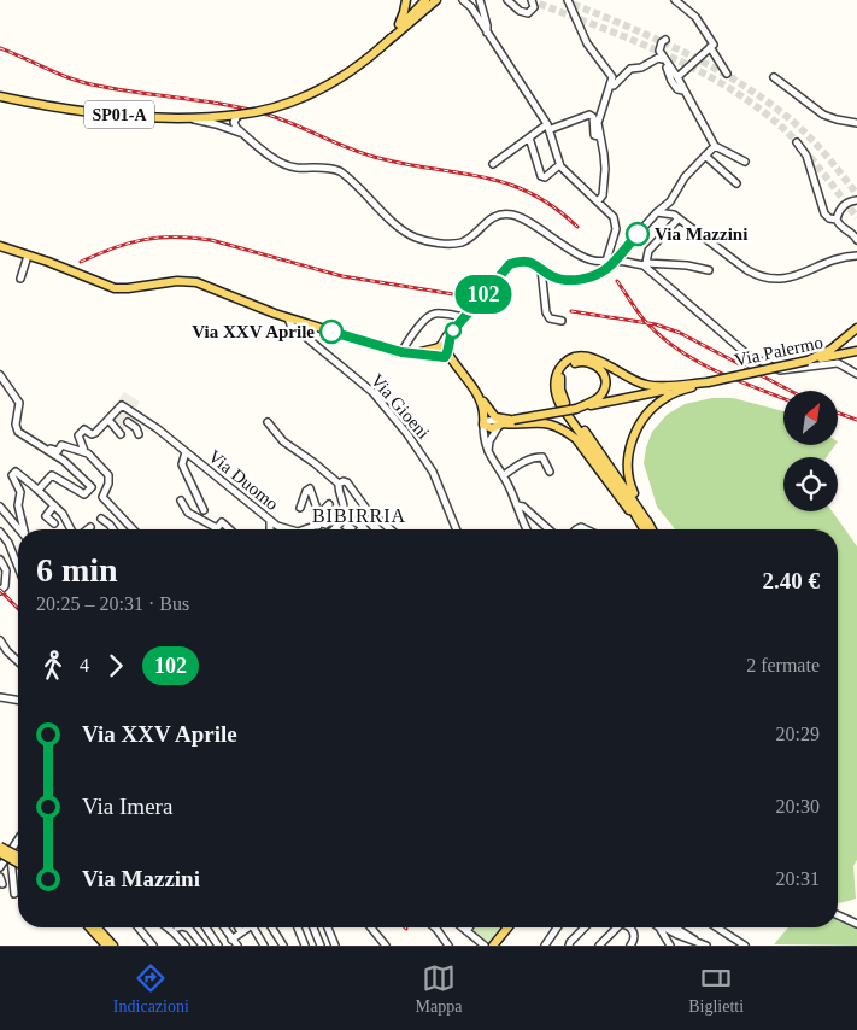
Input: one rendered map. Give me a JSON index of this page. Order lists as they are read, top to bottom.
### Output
{
  "streets": {
    "main road": ["SP01-A", "Via Palermo"],
    "street": ["Via Gioeni", "Via Duomo"]
  },
  "districts": ["BIBIRRIA"],
  "places": ["Via Mazzini", "Via XXV Aprile"],
  "lines": ["bus line 102"],
  "north": "top right",
  "page": {
    "on_map": "102",
    "heading": ["6 min", "20:25 – 20:31 · Bus", "2.40 €"],
    "legs": ["4", "102", "2 fermate"],
    "list": [
      {
        "name": "Via XXV Aprile",
        "value": "20:29"
      },
      {
        "name": "Via Imera",
        "value": "20:30"
      },
      {
        "name": "Via Mazzini",
        "value": "20:31"
      }
    ],
    "tabs": ["Indicazioni", "Mappa", "Biglietti"]
  }
}
